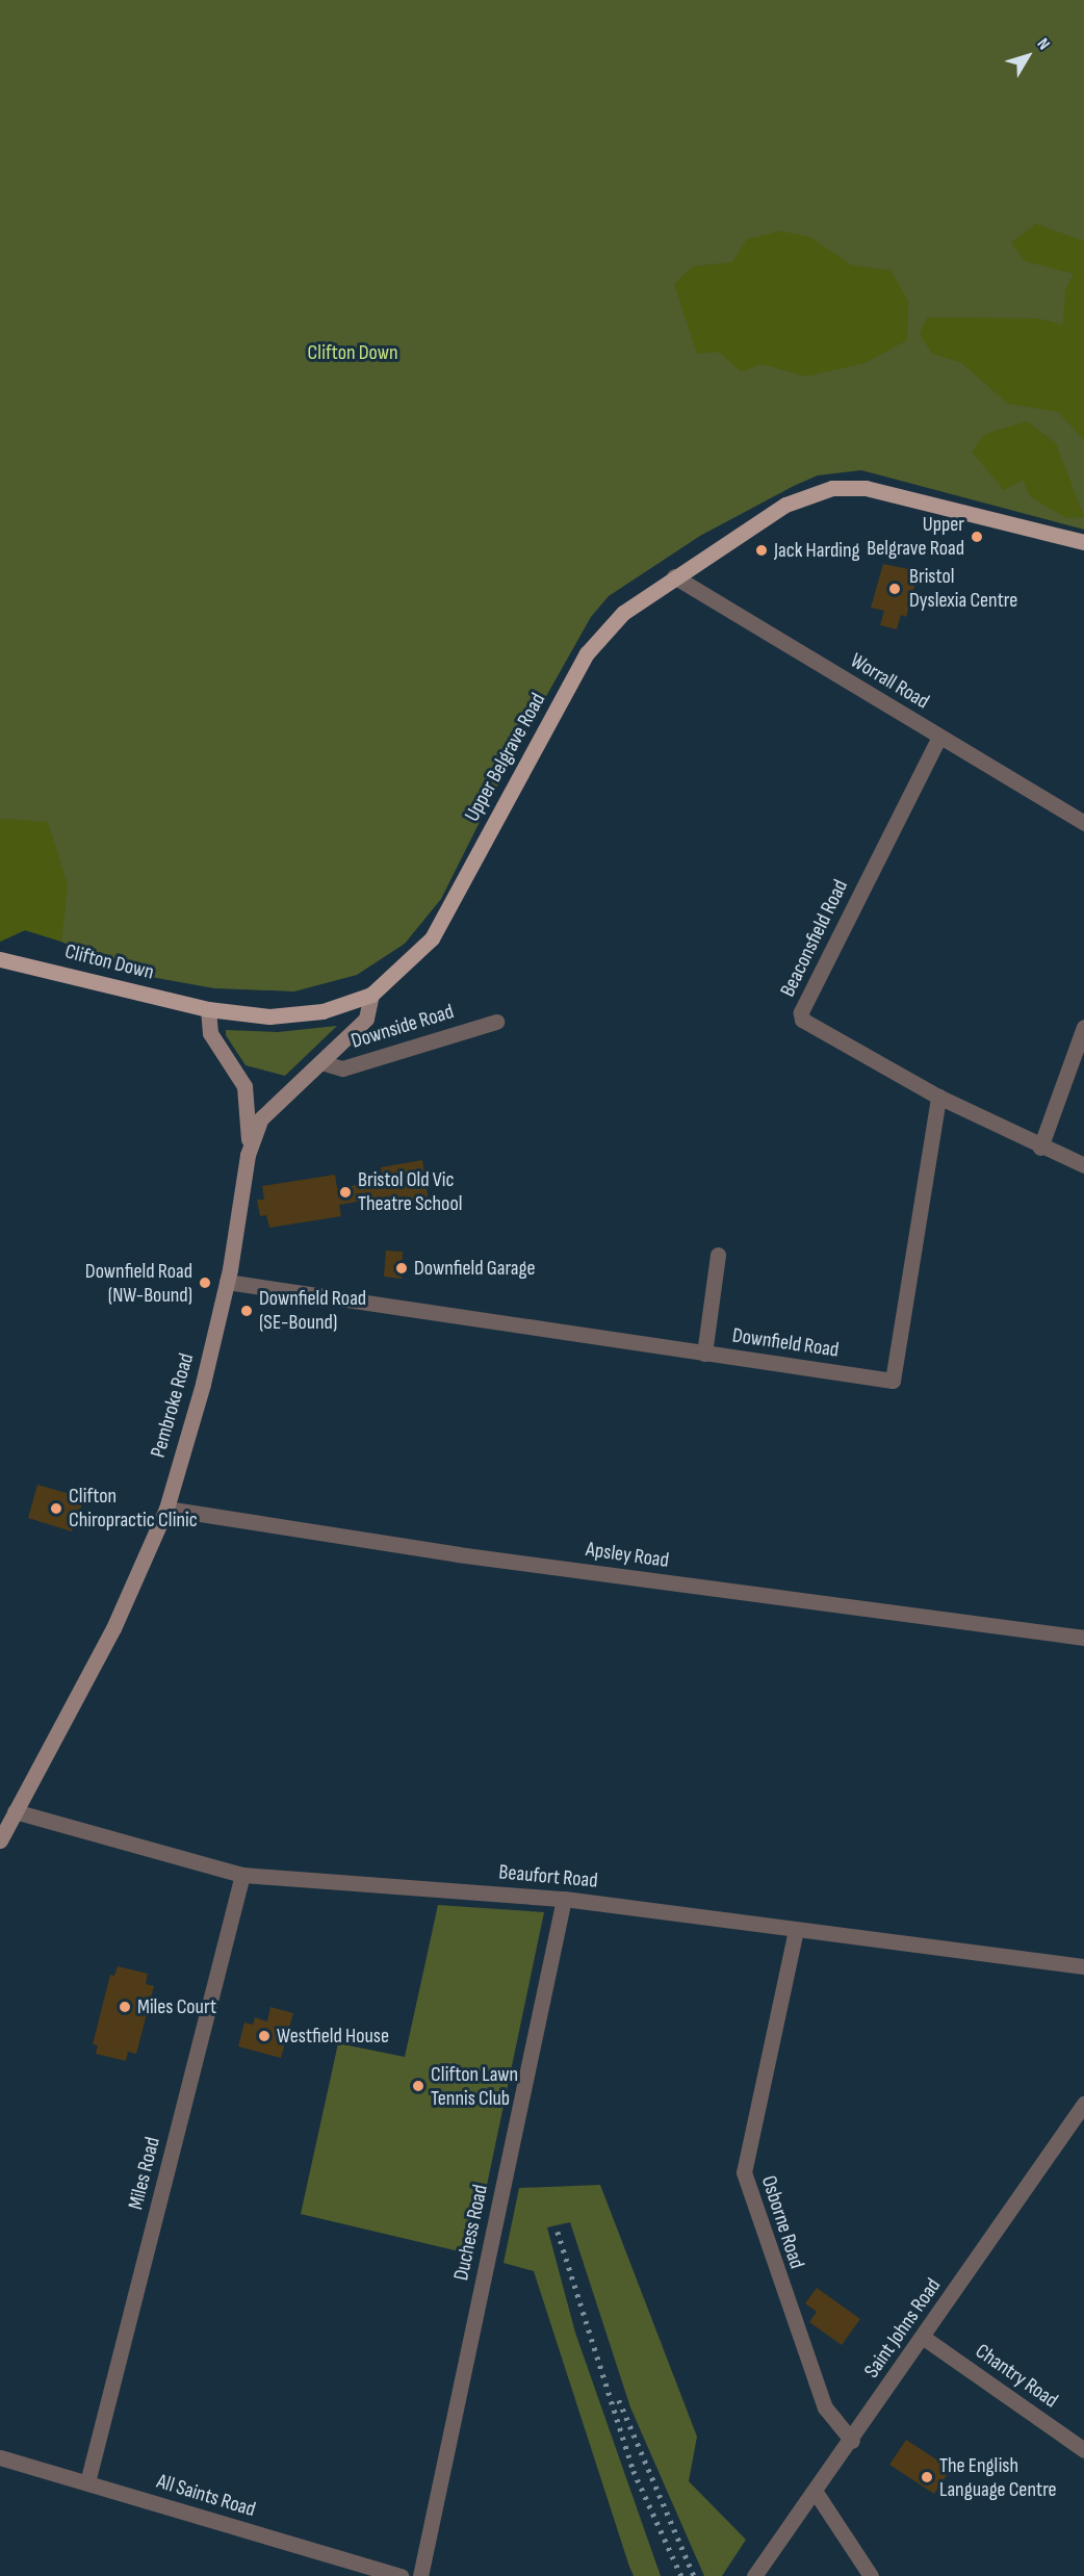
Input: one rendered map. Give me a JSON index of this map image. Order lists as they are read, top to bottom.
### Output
{
  "streets": {
    "main road": ["Upper Belgrave Road", "Clifton Down", "Pembroke Road"],
    "street": [
      "Worrall Road",
      "Beaconsfield Road",
      "Downside Road",
      "Downfield Road",
      "Apsley Road",
      "Beaufort Road",
      "Miles Road",
      "Osborne Road",
      "Duchess Road",
      "Saint Johns Road",
      "Chantry Road",
      "All Saints Road"
    ]
  },
  "crossings": [
    ["Worrall Road", "Upper Belgrave Road"],
    ["Worrall Road", "Beaconsfield Road"],
    ["Upper Belgrave Road", "Clifton Down"],
    ["Upper Belgrave Road", "Pembroke Road"],
    ["Beaconsfield Road", "Downfield Road"],
    ["Clifton Down", "Pembroke Road"],
    ["Downside Road", "Pembroke Road"],
    ["Downfield Road", "Pembroke Road"],
    ["Pembroke Road", "Apsley Road"],
    ["Pembroke Road", "Beaufort Road"],
    ["Beaufort Road", "Miles Road"],
    ["Beaufort Road", "Osborne Road"],
    ["Beaufort Road", "Duchess Road"],
    ["Miles Road", "All Saints Road"],
    ["Osborne Road", "Saint Johns Road"],
    ["Saint Johns Road", "Chantry Road"]
  ],
  "parks": ["Clifton Down"],
  "places": [
    "Upper Belgrave Road",
    "Jack Harding",
    "Bristol Dyslexia Centre",
    "Bristol Old Vic Theatre School",
    "Downfield Garage",
    "Downfield Road (NW-Bound)",
    "Downfield Road (SE-Bound)",
    "Clifton Chiropractic Clinic",
    "Miles Court",
    "Westfield House",
    "Clifton Lawn Tennis Club",
    "The English Language Centre"
  ],
  "north": "top right"
}
